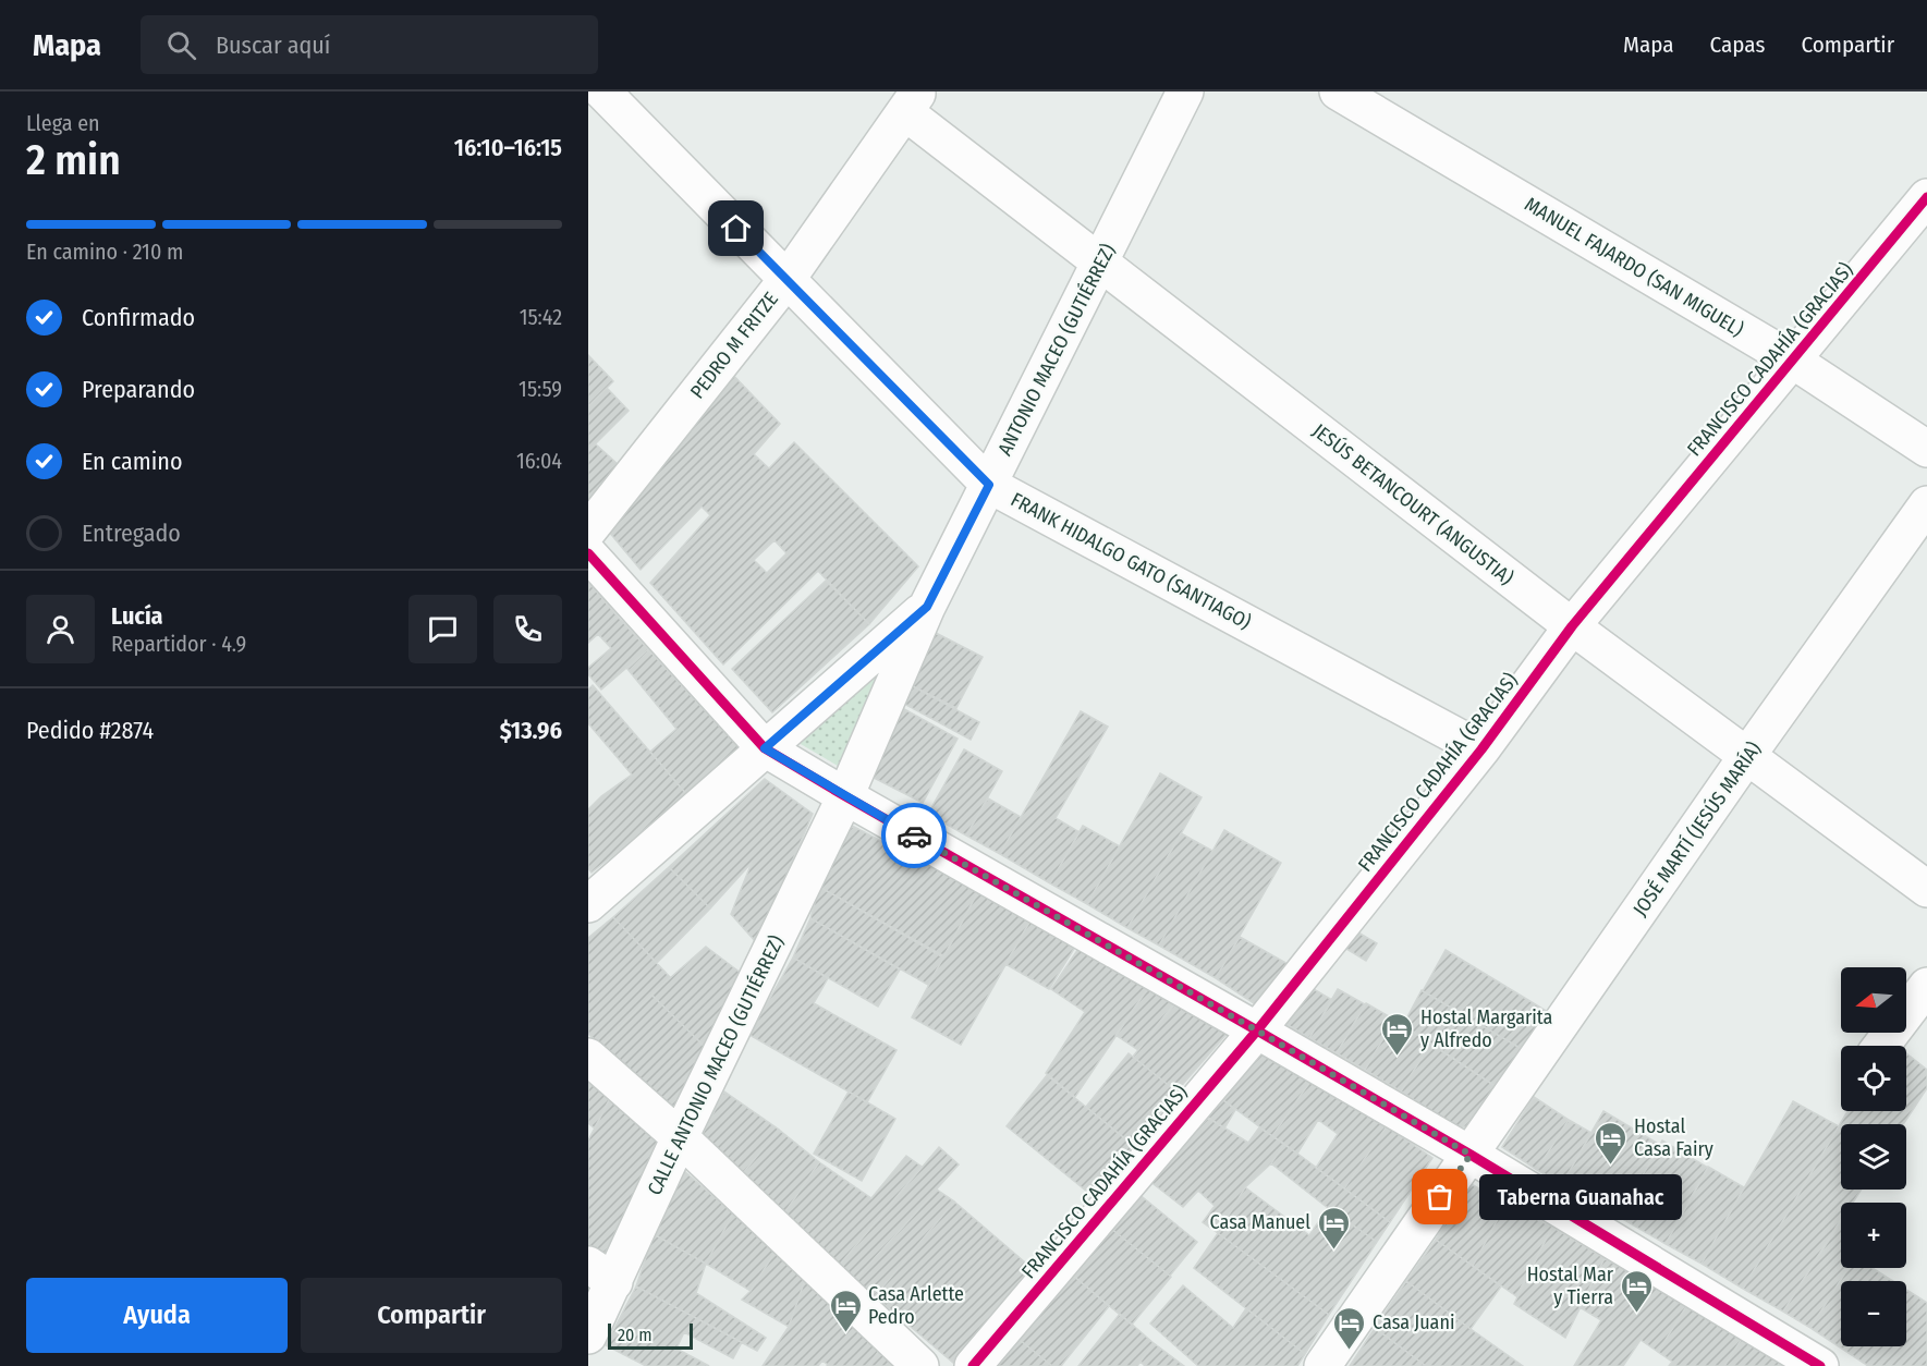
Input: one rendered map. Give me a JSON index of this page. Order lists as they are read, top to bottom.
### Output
{
  "streets": {
    "street": [
      "MANUEL FAJARDO (SAN MIGUEL)",
      "PEDRO M FRITZE",
      "ANTONIO MACEO (GUTIÉRREZ)",
      "FRANCISCO CADAHÍA (GRACIAS)",
      "JESÚS BETANCOURT (ANGUSTIA)",
      "FRANK HIDALGO GATO (SANTIAGO)",
      "JOSÉ MARTÍ (JESÚS MARÍA)",
      "CALLE ANTONIO MACEO (GUTIÉRREZ)"
    ]
  },
  "crossings": [
    ["MANUEL FAJARDO (SAN MIGUEL)", "FRANCISCO CADAHÍA (GRACIAS)"],
    ["PEDRO M FRITZE", "JESÚS BETANCOURT (ANGUSTIA)"],
    ["PEDRO M FRITZE", "FRANK HIDALGO GATO (SANTIAGO)"],
    ["ANTONIO MACEO (GUTIÉRREZ)", "JESÚS BETANCOURT (ANGUSTIA)"],
    ["ANTONIO MACEO (GUTIÉRREZ)", "FRANK HIDALGO GATO (SANTIAGO)"],
    ["ANTONIO MACEO (GUTIÉRREZ)", "CALLE ANTONIO MACEO (GUTIÉRREZ)"],
    ["FRANCISCO CADAHÍA (GRACIAS)", "JESÚS BETANCOURT (ANGUSTIA)"],
    ["FRANCISCO CADAHÍA (GRACIAS)", "FRANK HIDALGO GATO (SANTIAGO)"],
    ["JESÚS BETANCOURT (ANGUSTIA)", "JOSÉ MARTÍ (JESÚS MARÍA)"]
  ],
  "places": {
    "hotel": [
      "Hostal Margarita y Alfredo",
      "Hostal Casa Fairy",
      "Casa Manuel",
      "Hostal Mar y Tierra",
      "Casa Arlette Pedro",
      "Casa Juani"
    ],
    "other": ["Taberna Guanahac"]
  },
  "scale_bar": "20 m",
  "north": "left",
  "page": {
    "header": "Mapa",
    "search": "Buscar aquí",
    "nav": ["Mapa", "Capas", "Compartir"],
    "heading": ["2 min", "Llega en", "16:10–16:15"],
    "panel": [
      "Lucía",
      "Repartidor · 4.9",
      "Pedido #2874",
      "$13.96"
    ],
    "bar": "En camino · 210 m",
    "list": [
      ["Confirmado", "15:42"],
      ["Preparando", "15:59"],
      ["En camino", "16:04"],
      "Entregado"
    ],
    "map_buttons": ["+", "−"],
    "bubble": "Taberna Guanahac",
    "buttons": ["Ayuda", "Compartir"],
    "scale": "20 m"
  }
}
